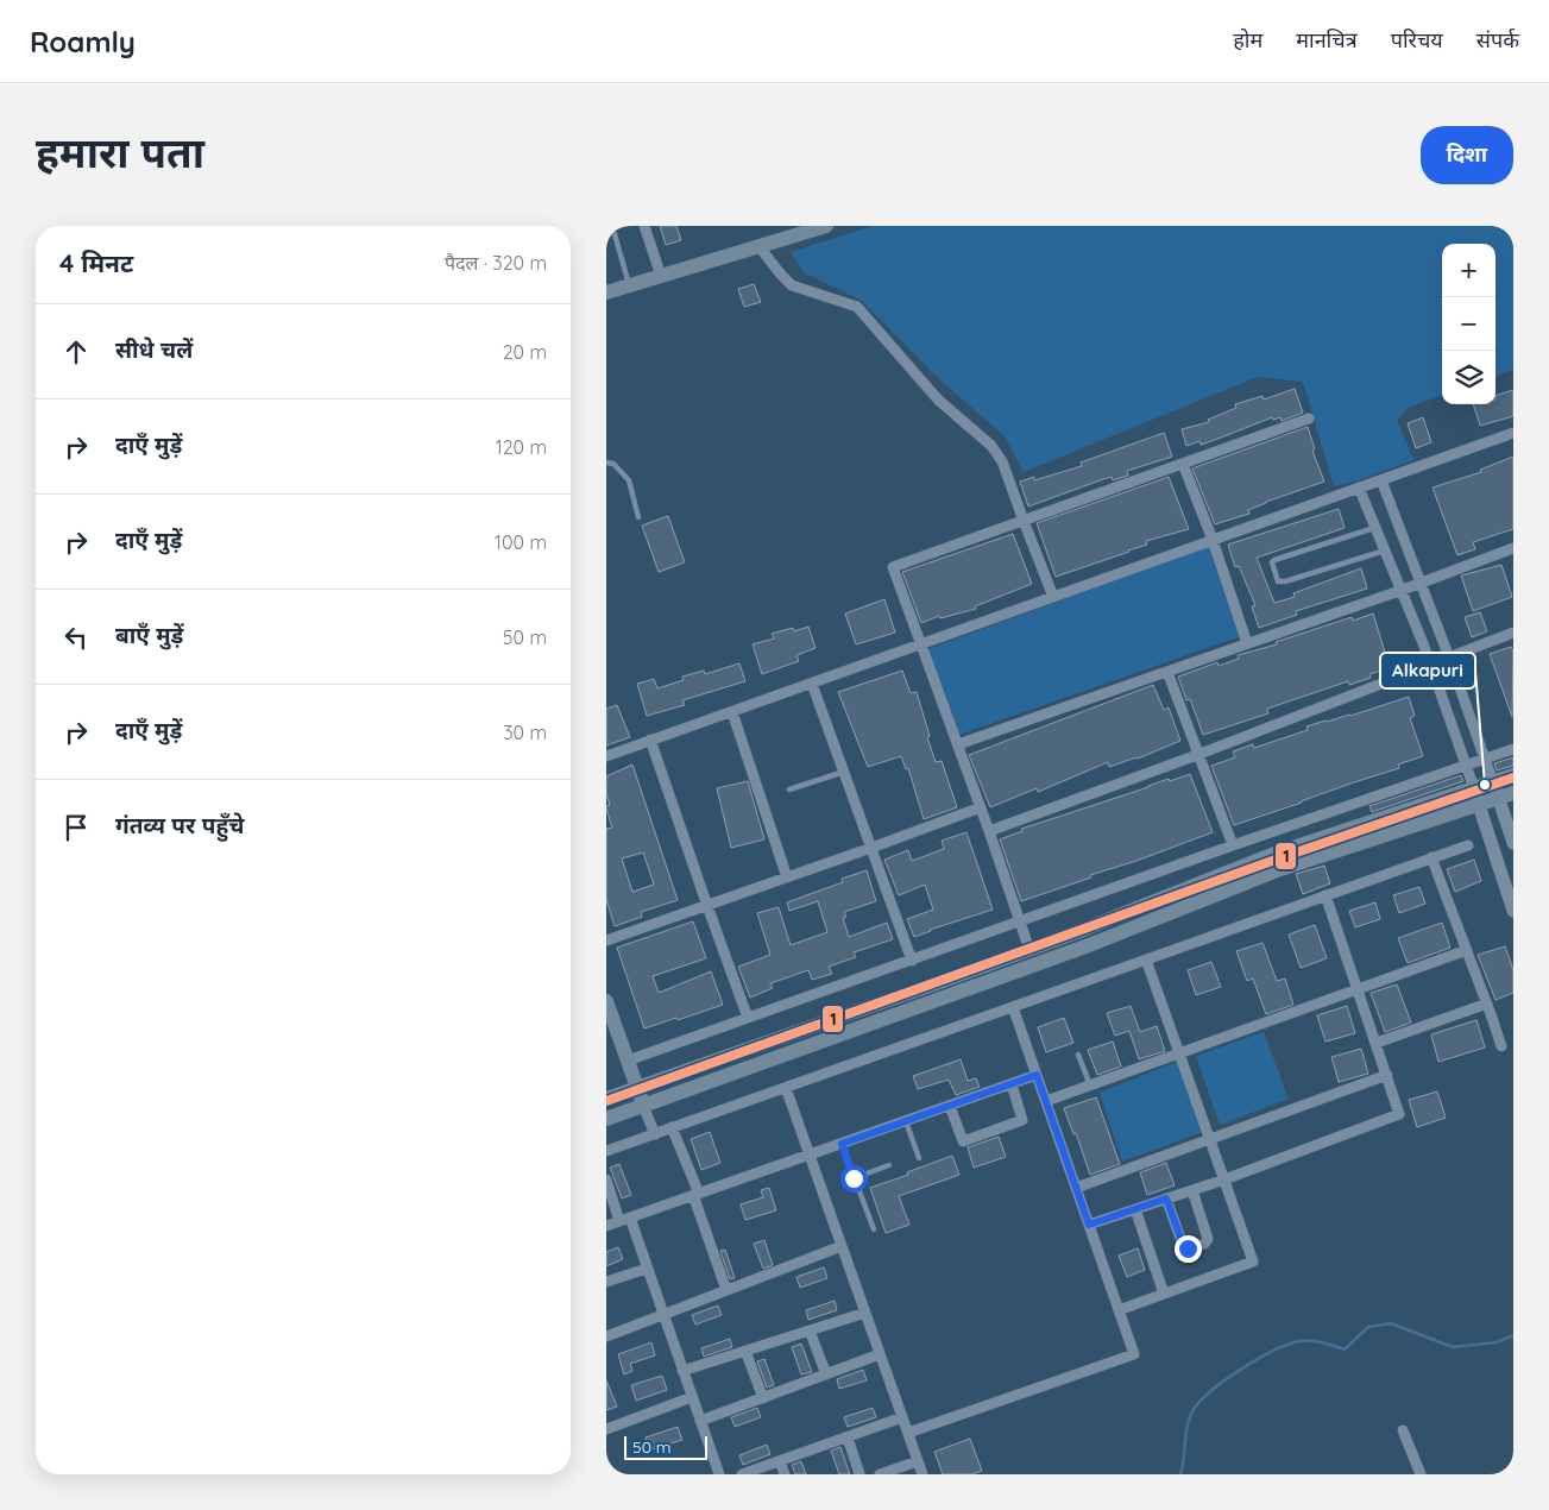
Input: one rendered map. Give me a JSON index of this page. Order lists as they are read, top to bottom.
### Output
{
  "places": ["Alkapuri"],
  "lines": ["transit line 1"],
  "scale_bar": "50 m",
  "page": {
    "header": "Roamly",
    "nav": [
      "होम",
      "मानचित्र",
      "परिचय",
      "संपर्क"
    ],
    "title": "हमारा पता",
    "buttons": "दिशा",
    "heading": ["4 मिनट", "पैदल · 320 m"],
    "map_buttons": ["+", "−"],
    "list": [
      ["सीधे चलें", "20 m"],
      ["दाएँ मुड़ें", "120 m"],
      ["दाएँ मुड़ें", "100 m"],
      ["बाएँ मुड़ें", "50 m"],
      ["दाएँ मुड़ें", "30 m"],
      "गंतव्य पर पहुँचे"
    ],
    "scale": "50 m"
  }
}
